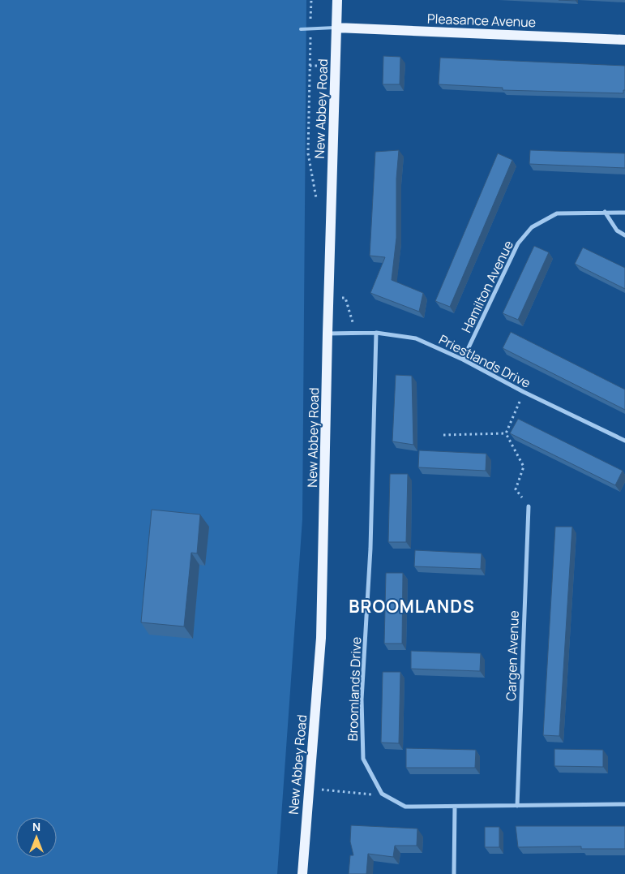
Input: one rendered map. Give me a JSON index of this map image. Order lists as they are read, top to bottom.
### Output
{
  "streets": {
    "main road": ["Pleasance Avenue", "New Abbey Road"],
    "street": [
      "Hamilton Avenue",
      "Priestlands Drive",
      "Cargen Avenue",
      "Broomlands Drive"
    ]
  },
  "crossings": [
    ["Pleasance Avenue", "New Abbey Road"],
    ["New Abbey Road", "Priestlands Drive"],
    ["Hamilton Avenue", "Priestlands Drive"],
    ["Priestlands Drive", "Broomlands Drive"],
    ["Cargen Avenue", "Broomlands Drive"]
  ],
  "districts": ["BROOMLANDS"],
  "north": "top"
}
